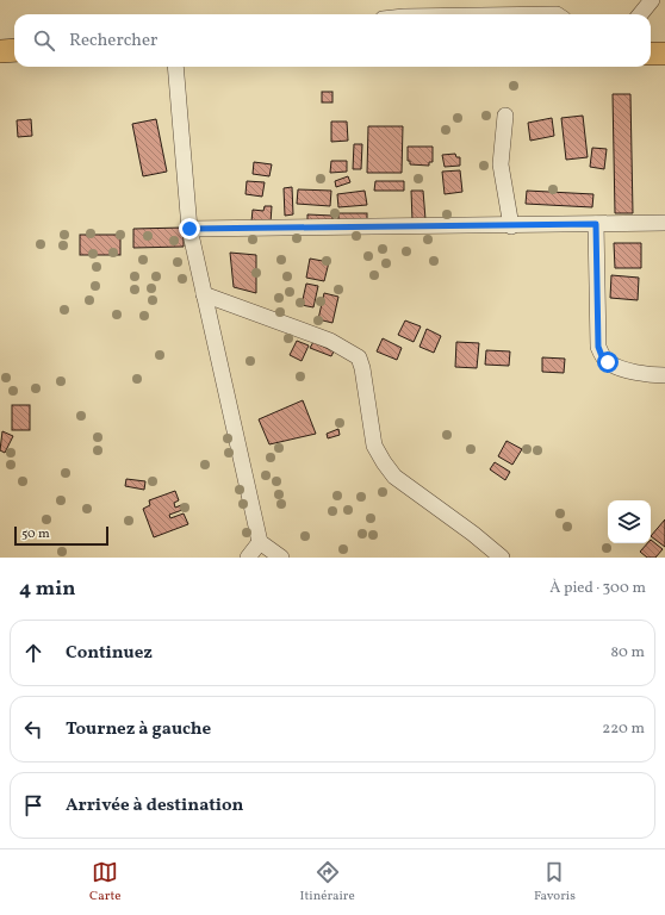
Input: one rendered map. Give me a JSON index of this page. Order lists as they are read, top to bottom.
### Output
{
  "scale_bar": "50 m",
  "page": {
    "search": "Rechercher",
    "scale": "50 m",
    "heading": ["4 min", "À pied · 300 m"],
    "list": [
      ["Continuez", "80 m"],
      ["Tournez à gauche", "220 m"],
      "Arrivée à destination"
    ],
    "nav": ["Carte", "Itinéraire", "Favoris"]
  }
}
